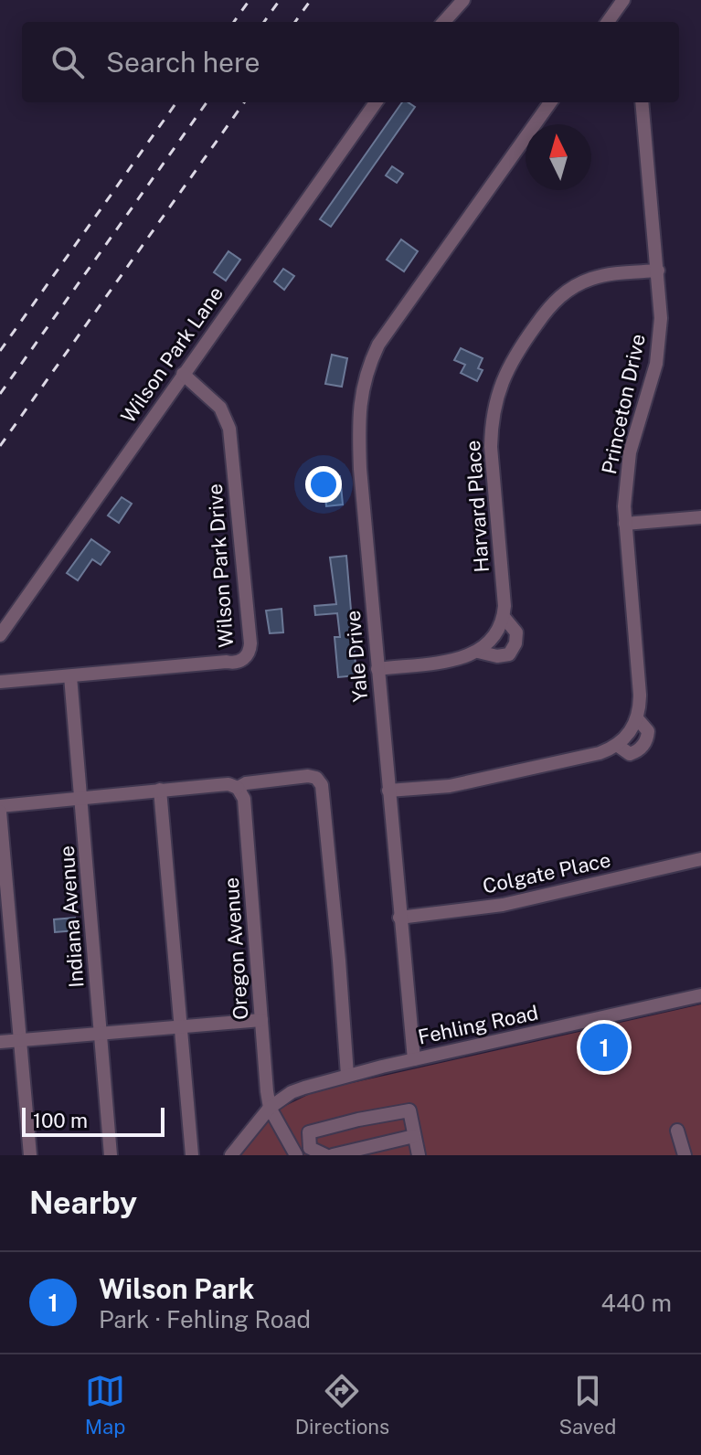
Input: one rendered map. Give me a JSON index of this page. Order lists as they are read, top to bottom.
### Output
{
  "streets": {
    "street": [
      "Wilson Park Lane",
      "Princeton Drive",
      "Harvard Place",
      "Wilson Park Drive",
      "Yale Drive",
      "Colgate Place",
      "Indiana Avenue",
      "Oregon Avenue",
      "Fehling Road"
    ]
  },
  "crossings": [
    ["Wilson Park Lane", "Wilson Park Drive"],
    ["Princeton Drive", "Harvard Place"],
    ["Princeton Drive", "Yale Drive"],
    ["Harvard Place", "Yale Drive"],
    ["Wilson Park Drive", "Indiana Avenue"],
    ["Yale Drive", "Colgate Place"],
    ["Yale Drive", "Fehling Road"],
    ["Oregon Avenue", "Fehling Road"]
  ],
  "scale_bar": "100 m",
  "north": "top",
  "page": {
    "search": "Search here",
    "pins": "1",
    "scale": "100 m",
    "heading": "Nearby",
    "list": [
      {
        "mark": "1",
        "name": "Wilson Park",
        "note": "Park · Fehling Road",
        "value": "440 m"
      }
    ],
    "nav": ["Map", "Directions", "Saved"]
  }
}
